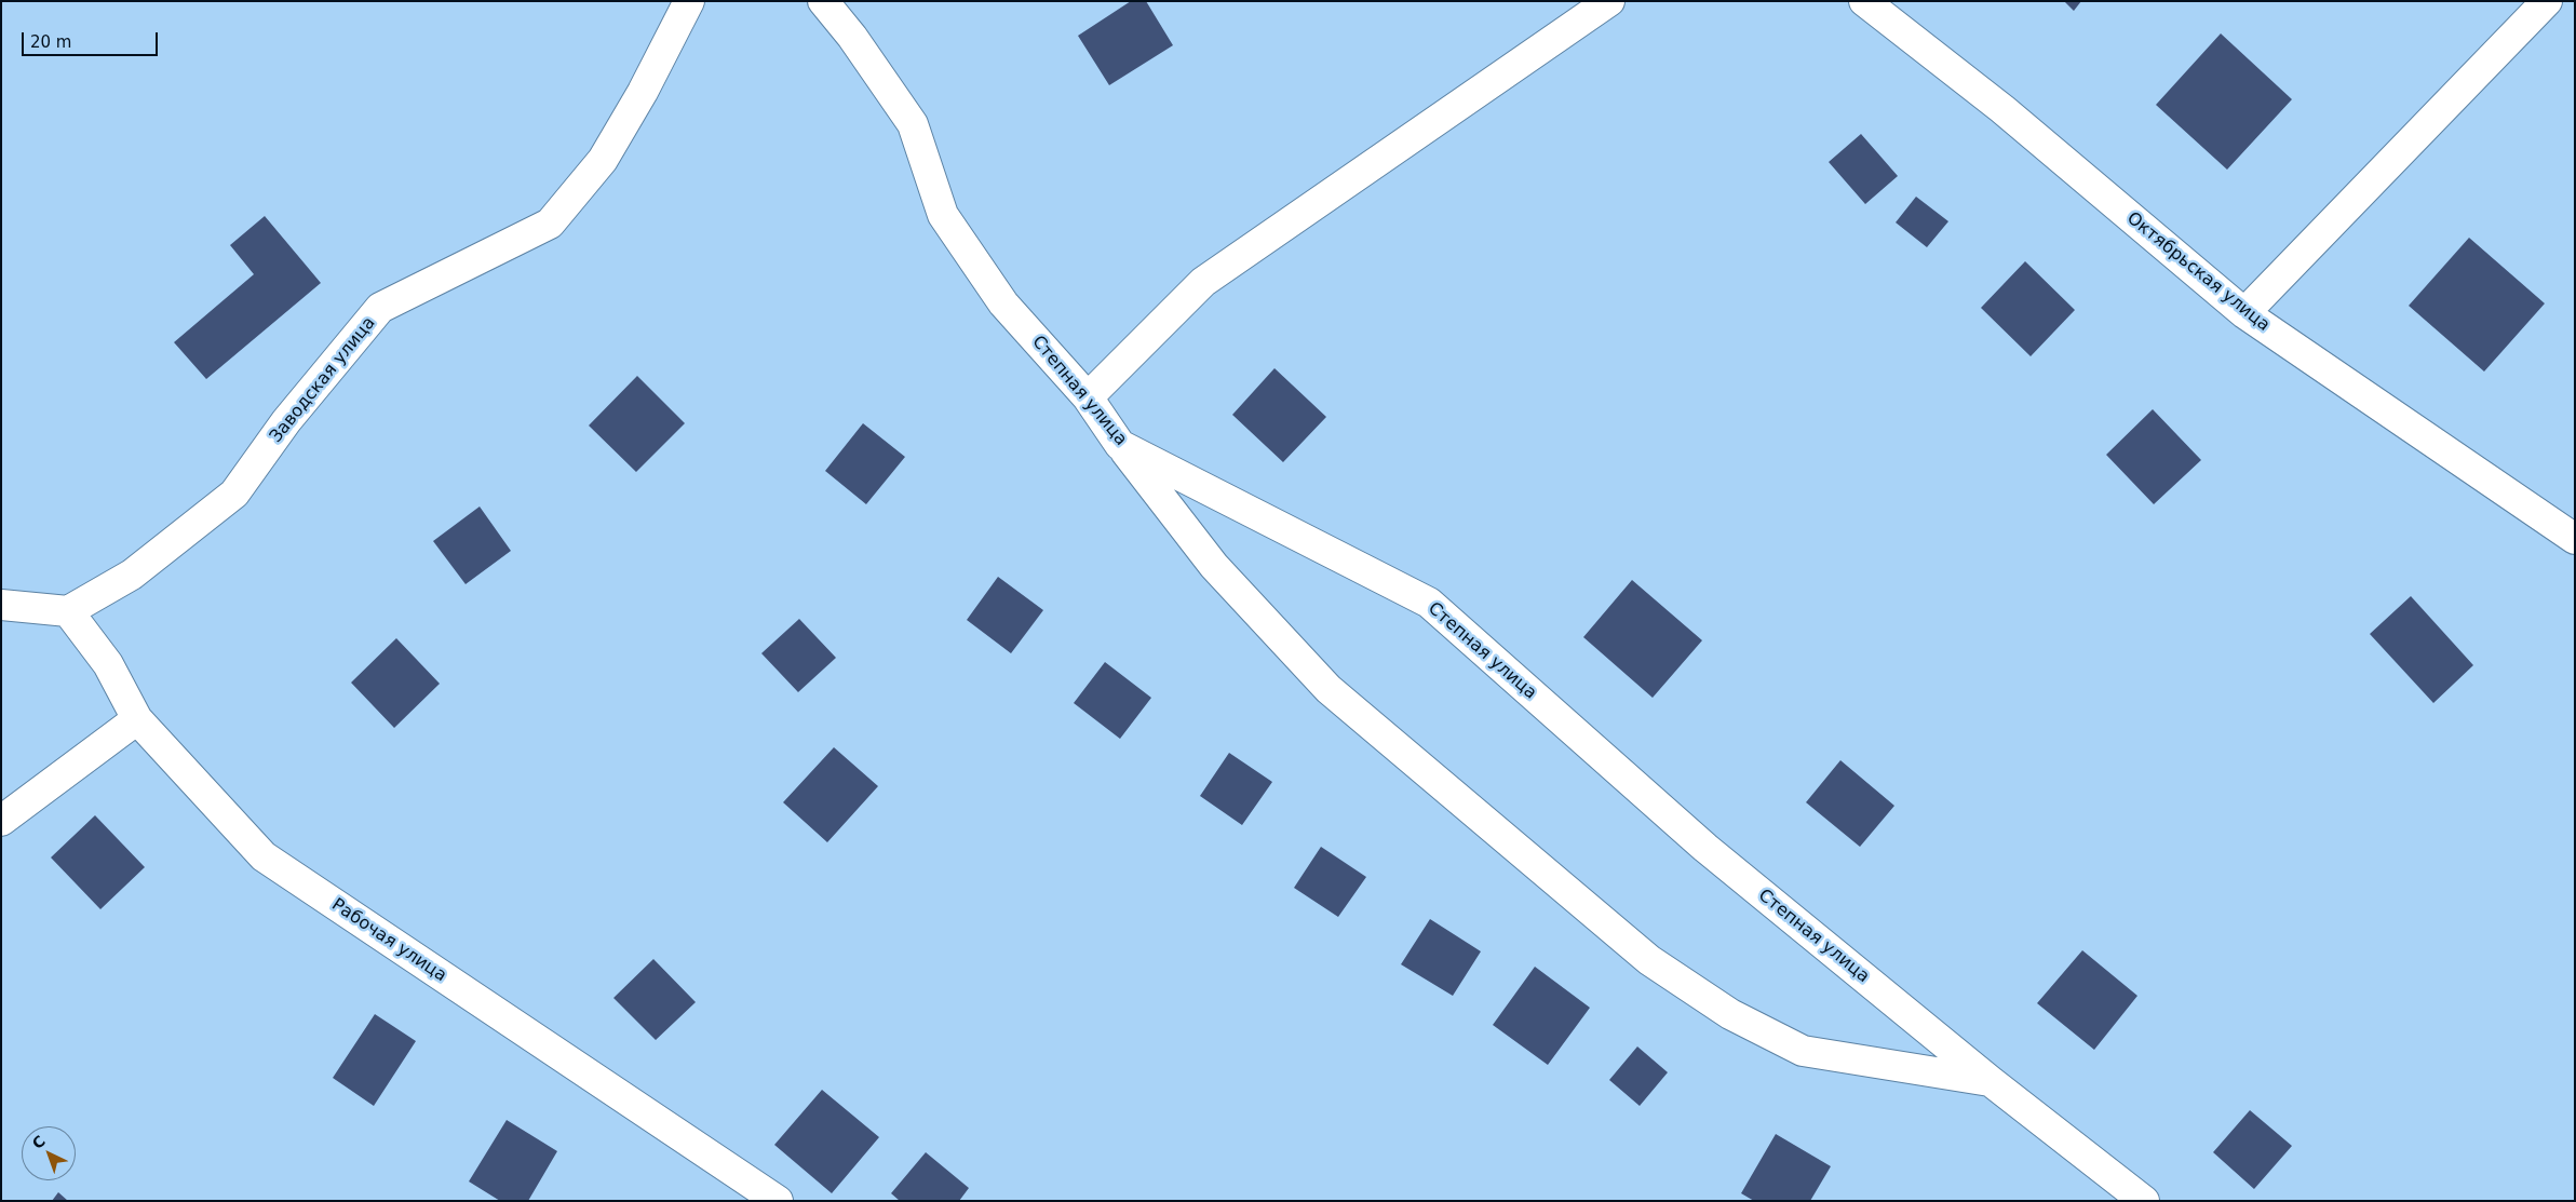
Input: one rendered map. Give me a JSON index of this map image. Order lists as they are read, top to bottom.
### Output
{
  "streets": {
    "street": [
      "Октябрьская улица",
      "Заводская улица",
      "Степная улица",
      "Рабочая улица"
    ]
  },
  "crossings": [
    ["Заводская улица", "Рабочая улица"]
  ],
  "scale_bar": "20 m",
  "north": "top left"
}
